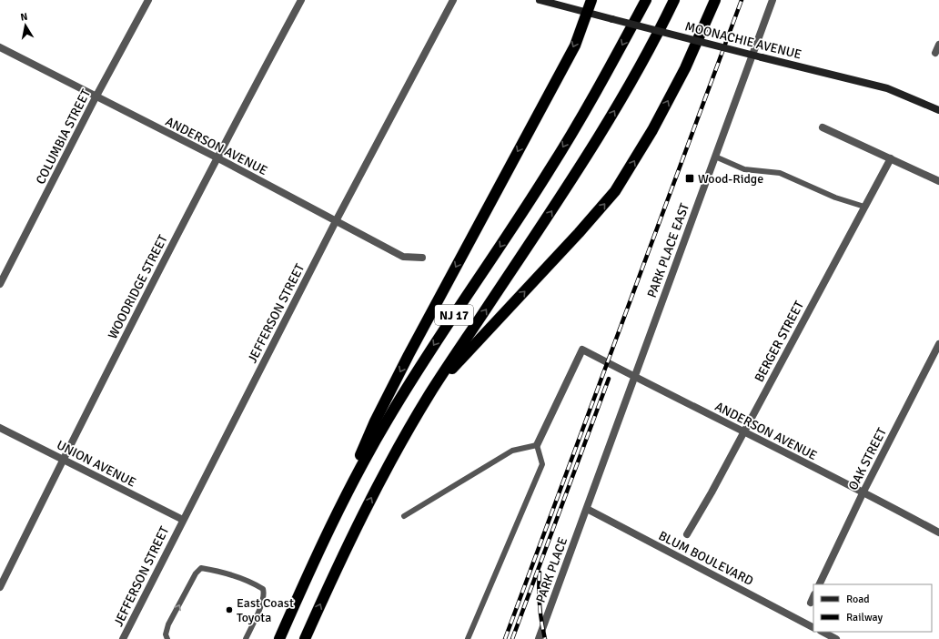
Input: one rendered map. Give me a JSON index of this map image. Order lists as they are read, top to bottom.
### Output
{
  "streets": {
    "highway": ["NJ 17"],
    "main road": ["MOONACHIE AVENUE"],
    "street": [
      "COLUMBIA STREET",
      "ANDERSON AVENUE",
      "PARK PLACE EAST",
      "WOODRIDGE STREET",
      "JEFFERSON STREET",
      "BERGER STREET",
      "OAK STREET",
      "UNION AVENUE",
      "BLUM BOULEVARD",
      "PARK PLACE"
    ]
  },
  "crossings": [
    ["COLUMBIA STREET", "ANDERSON AVENUE"],
    ["ANDERSON AVENUE", "PARK PLACE EAST"],
    ["ANDERSON AVENUE", "WOODRIDGE STREET"],
    ["ANDERSON AVENUE", "JEFFERSON STREET"],
    ["ANDERSON AVENUE", "BERGER STREET"],
    ["ANDERSON AVENUE", "OAK STREET"],
    ["PARK PLACE EAST", "BLUM BOULEVARD"],
    ["PARK PLACE EAST", "PARK PLACE"],
    ["WOODRIDGE STREET", "UNION AVENUE"],
    ["JEFFERSON STREET", "UNION AVENUE"],
    ["BLUM BOULEVARD", "PARK PLACE"]
  ],
  "places": {
    "transit": ["Wood-Ridge"],
    "other": ["East Coast Toyota"]
  },
  "legend": ["Road", "Railway"],
  "north": "top"
}
